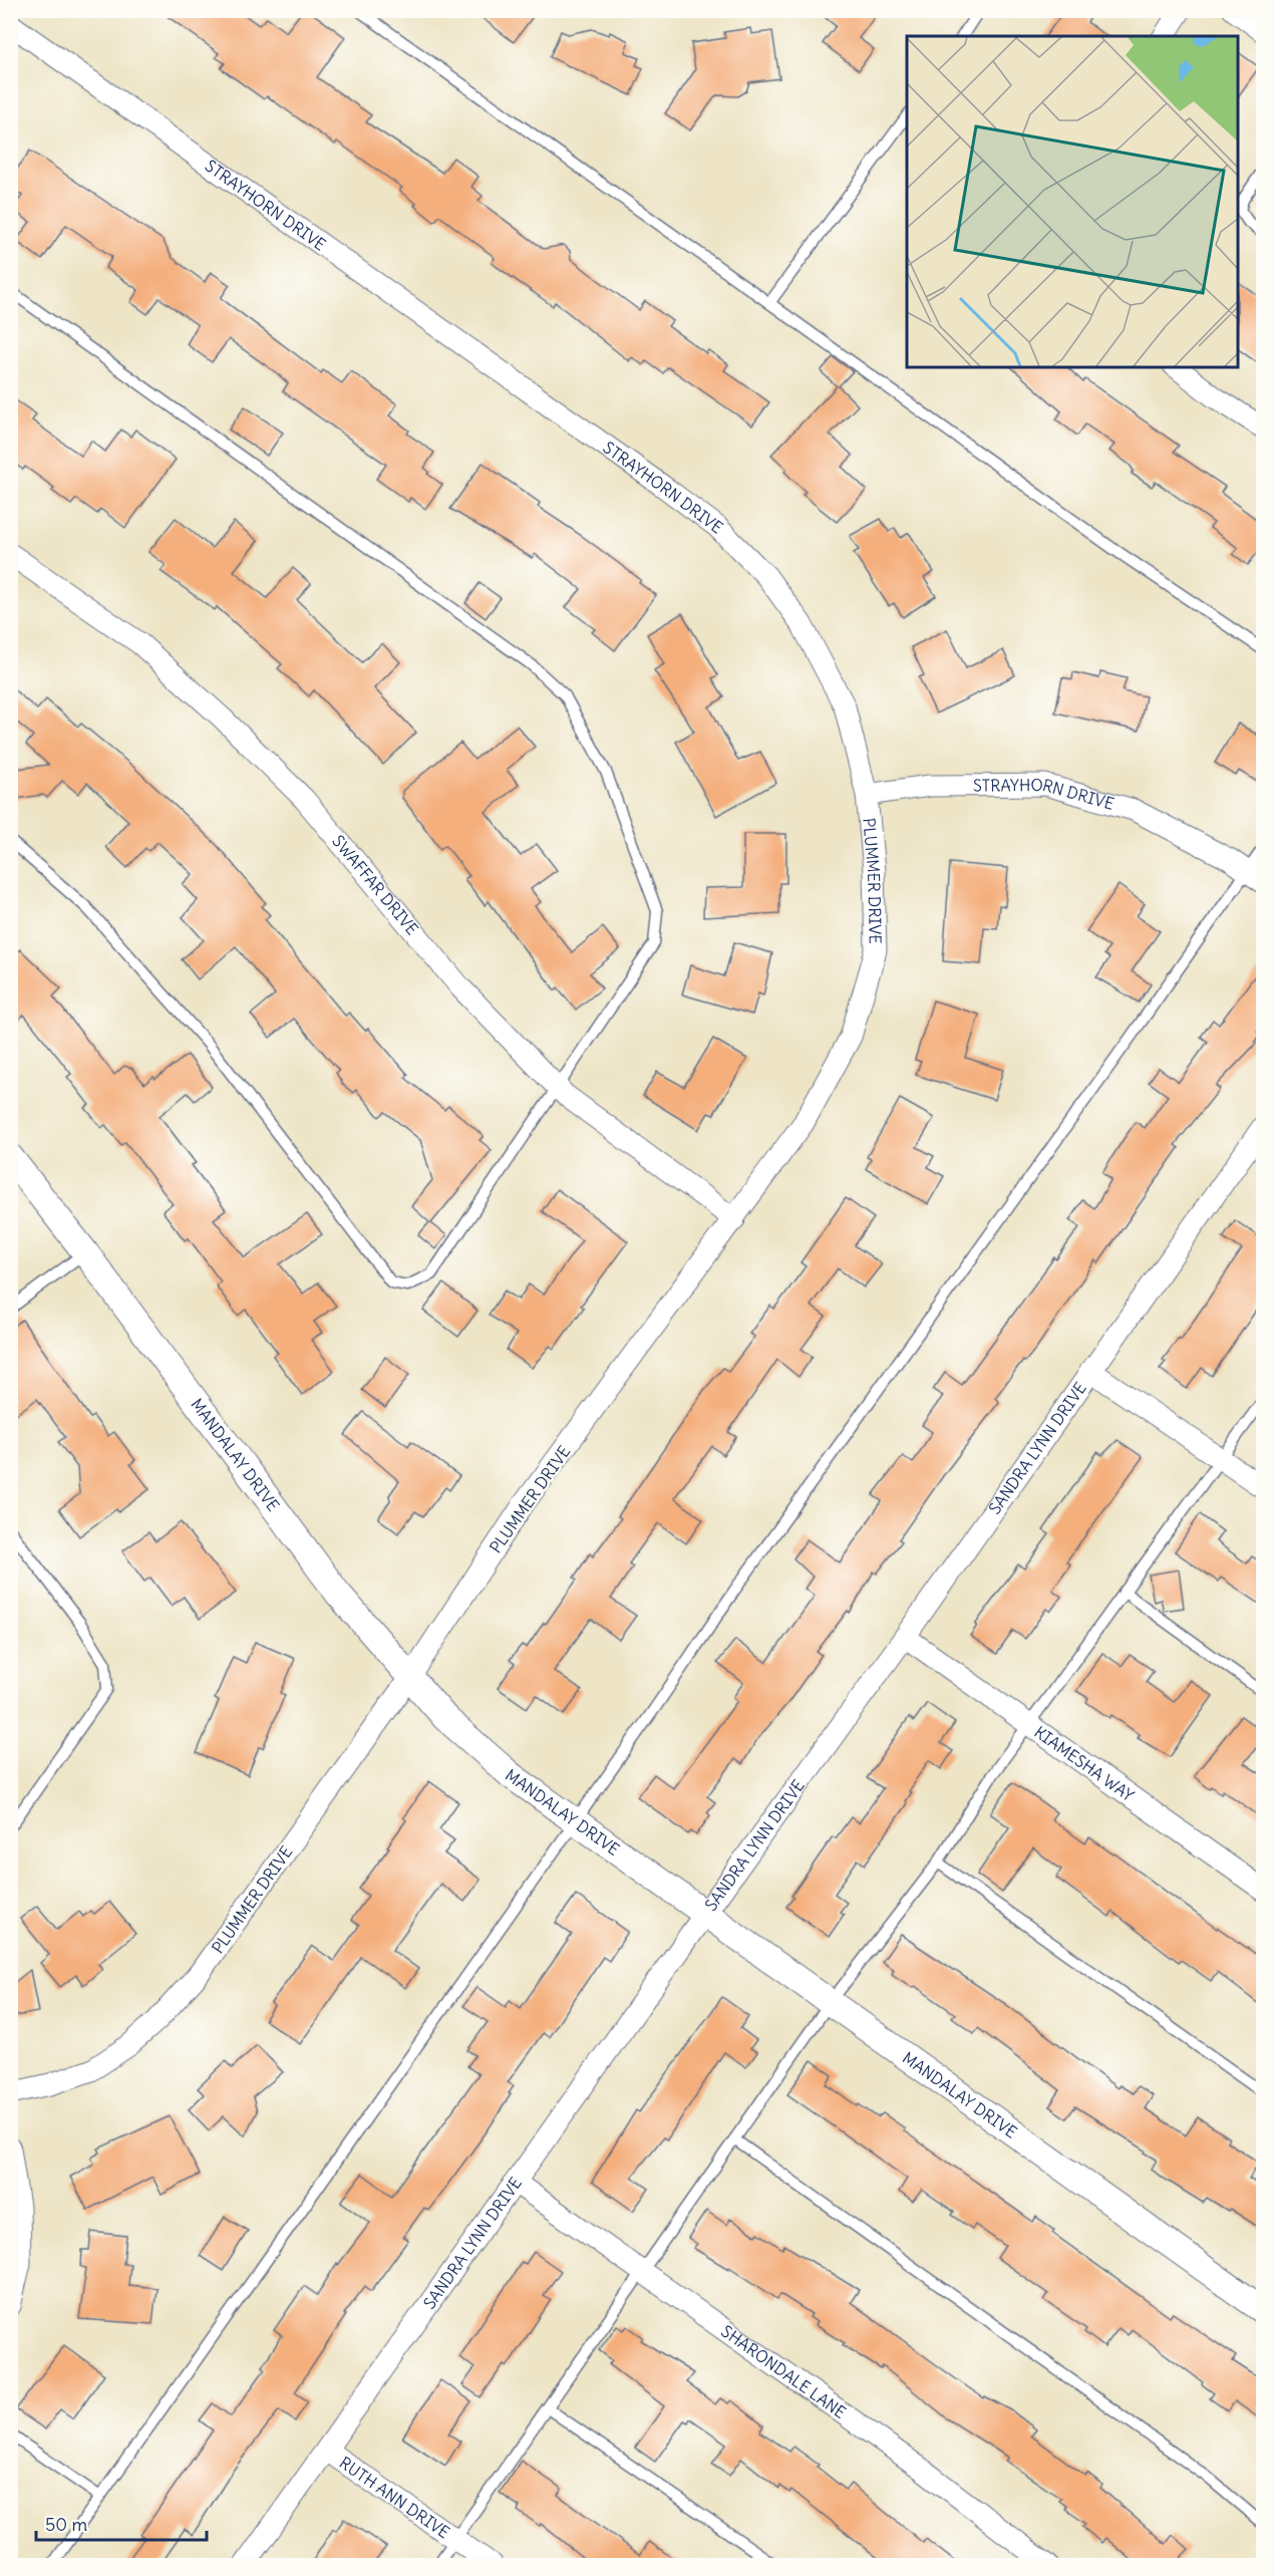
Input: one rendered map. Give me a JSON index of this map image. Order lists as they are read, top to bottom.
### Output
{
  "streets": {
    "street": [
      "STRAYHORN DRIVE",
      "PLUMMER DRIVE",
      "SWAFFAR DRIVE",
      "SANDRA LYNN DRIVE",
      "MANDALAY DRIVE",
      "KIAMESHA WAY",
      "SHARONDALE LANE",
      "RUTH ANN DRIVE"
    ]
  },
  "crossings": [
    ["STRAYHORN DRIVE", "PLUMMER DRIVE"],
    ["PLUMMER DRIVE", "SWAFFAR DRIVE"],
    ["PLUMMER DRIVE", "MANDALAY DRIVE"],
    ["SANDRA LYNN DRIVE", "MANDALAY DRIVE"],
    ["SANDRA LYNN DRIVE", "KIAMESHA WAY"],
    ["SANDRA LYNN DRIVE", "SHARONDALE LANE"],
    ["SANDRA LYNN DRIVE", "RUTH ANN DRIVE"]
  ],
  "scale_bar": "50 m"
}
